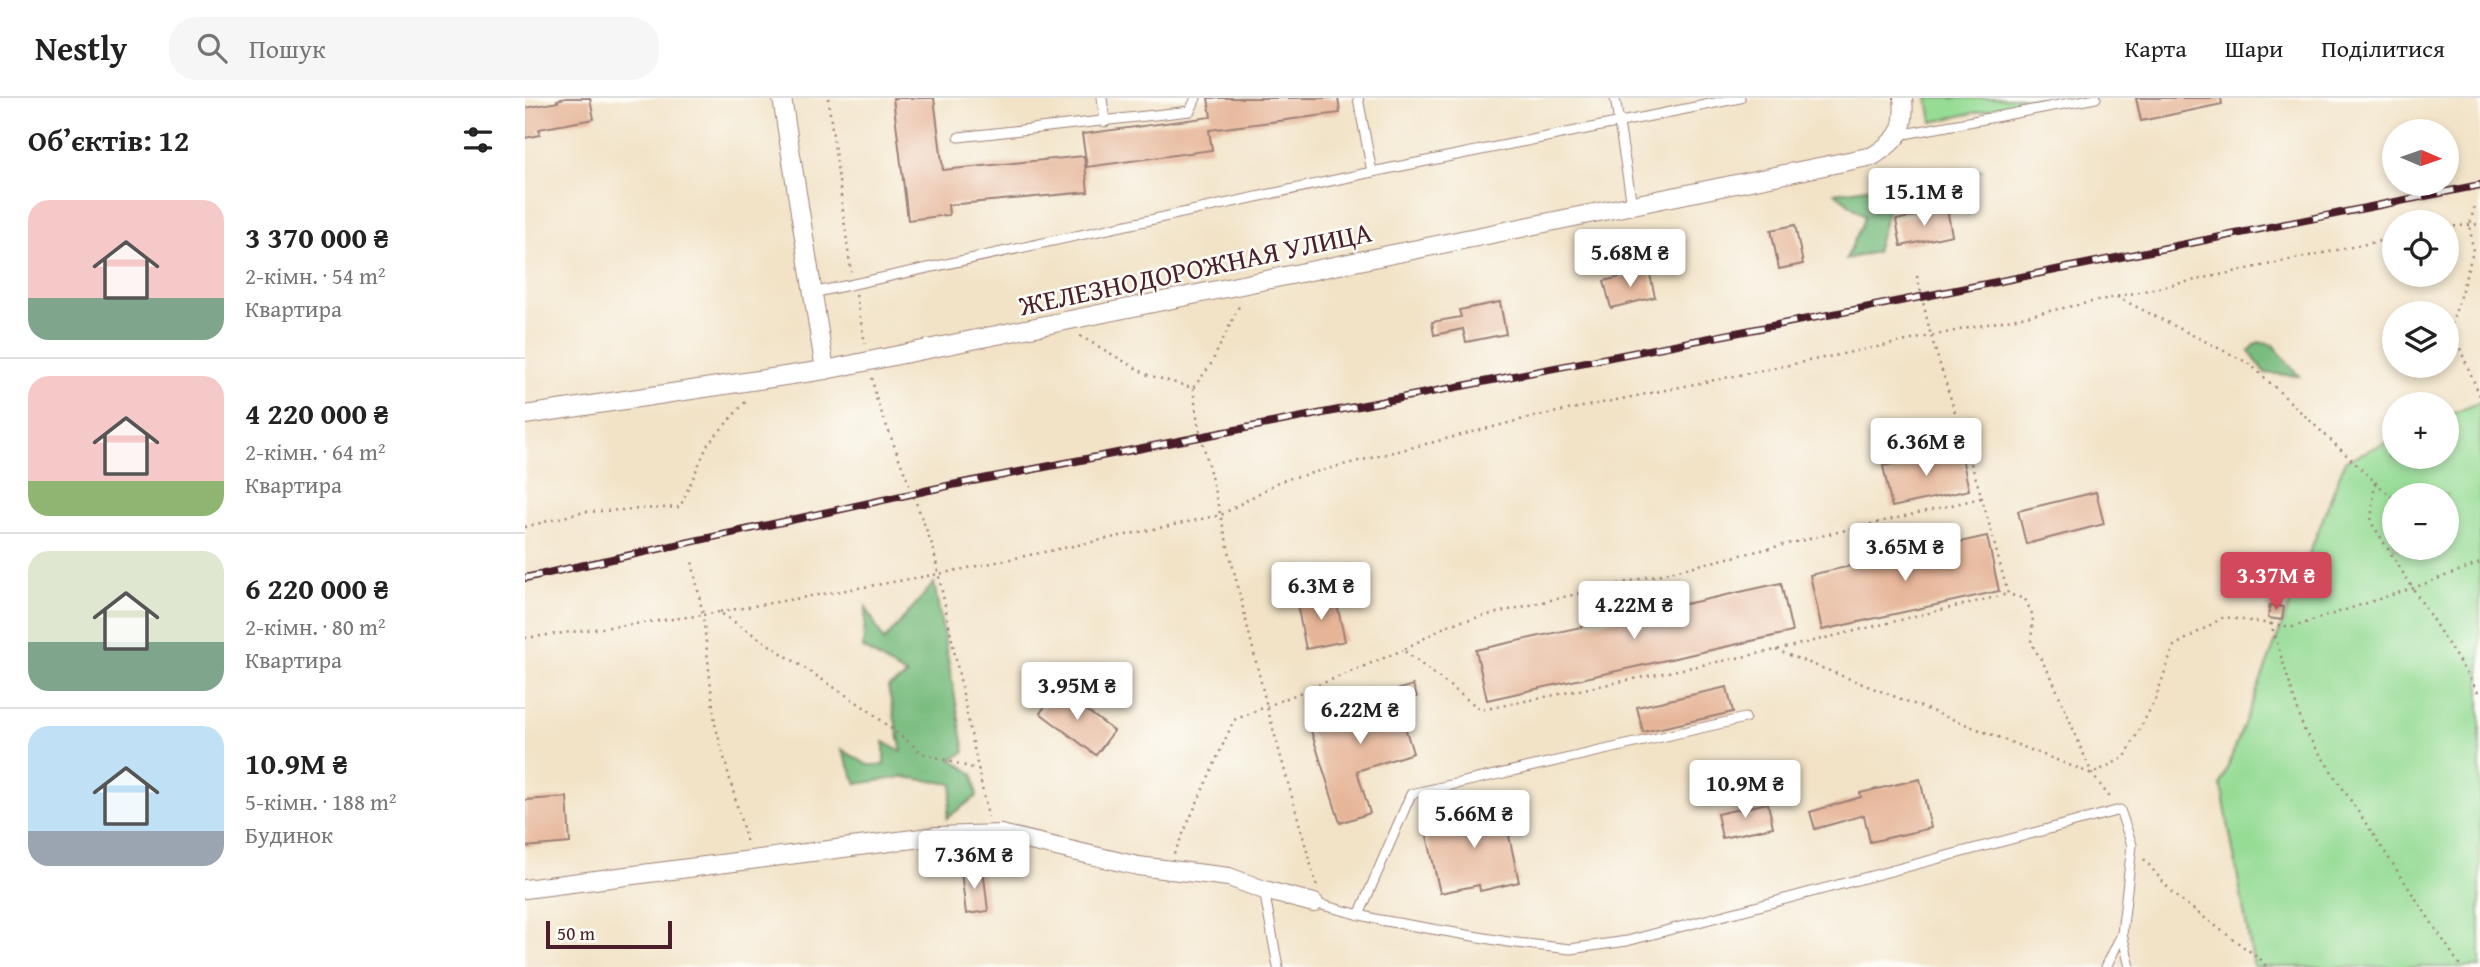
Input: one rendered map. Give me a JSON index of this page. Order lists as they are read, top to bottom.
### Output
{
  "streets": {
    "street": ["ЖЕЛЕЗНОДОРОЖНАЯ УЛИЦА"]
  },
  "scale_bar": "50 m",
  "north": "right",
  "page": {
    "header": "Nestly",
    "search": "Пошук",
    "nav": ["Карта", "Шари", "Поділитися"],
    "heading": "Об’єктів: 12",
    "map_buttons": ["+", "−"],
    "price": [
      "15.1M ₴",
      "5.68M ₴",
      "6.36M ₴",
      "3.65M ₴",
      "3.37M ₴",
      "6.3M ₴",
      "4.22M ₴",
      "3.95M ₴",
      "6.22M ₴",
      "10.9M ₴",
      "5.66M ₴",
      "7.36M ₴"
    ],
    "list": [
      {
        "name": "3 370 000 ₴",
        "note": "2-кімн. · 54 m² · Квартира"
      },
      {
        "name": "4 220 000 ₴",
        "note": "2-кімн. · 64 m² · Квартира"
      },
      {
        "name": "6 220 000 ₴",
        "note": "2-кімн. · 80 m² · Квартира"
      },
      {
        "name": "10.9M ₴",
        "note": "5-кімн. · 188 m² · Будинок"
      }
    ],
    "scale": "50 m"
  }
}
